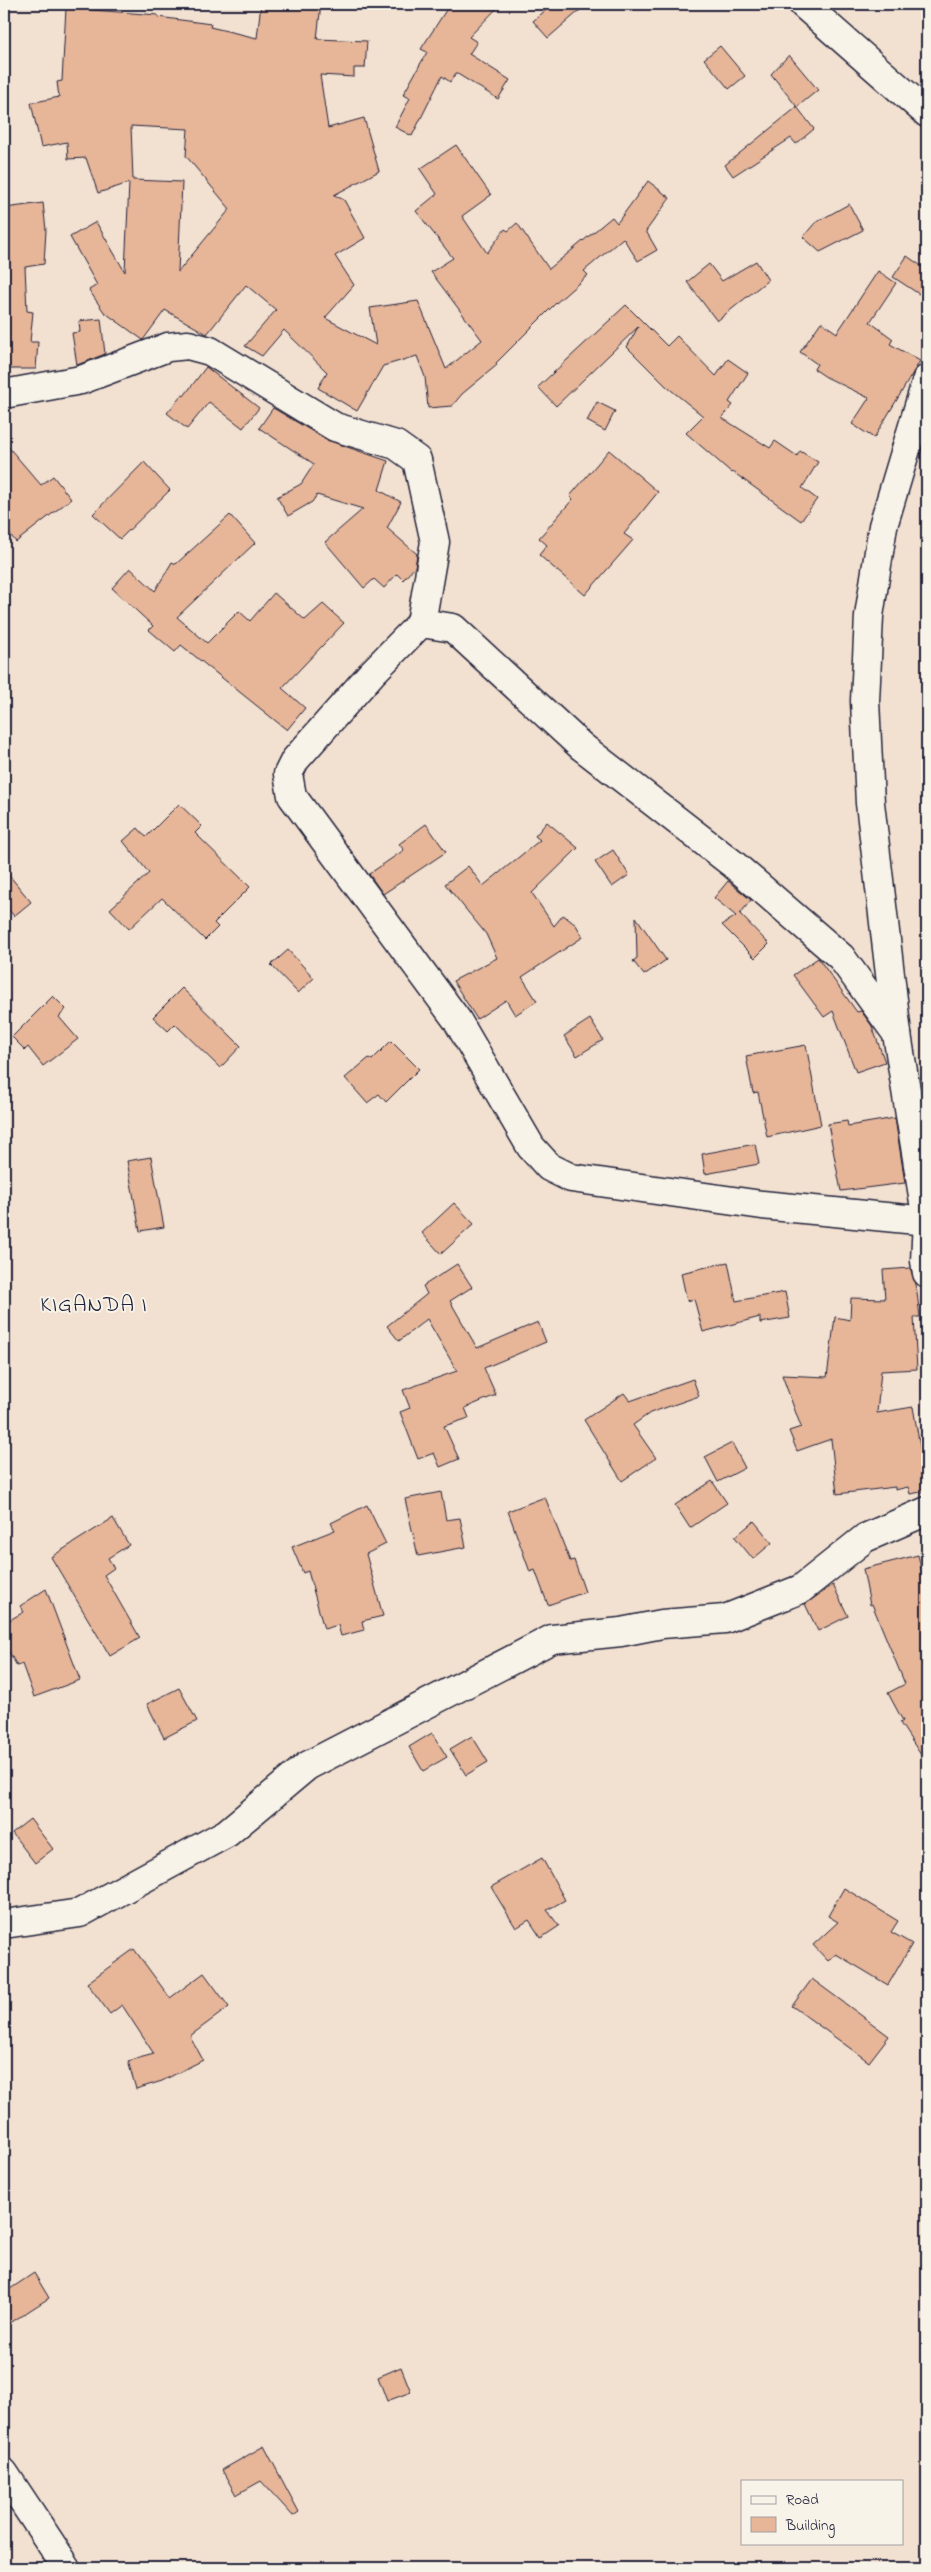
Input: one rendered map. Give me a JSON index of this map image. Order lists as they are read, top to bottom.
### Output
{
  "districts": ["KIGANDA I"],
  "legend": ["Road", "Building"]
}
